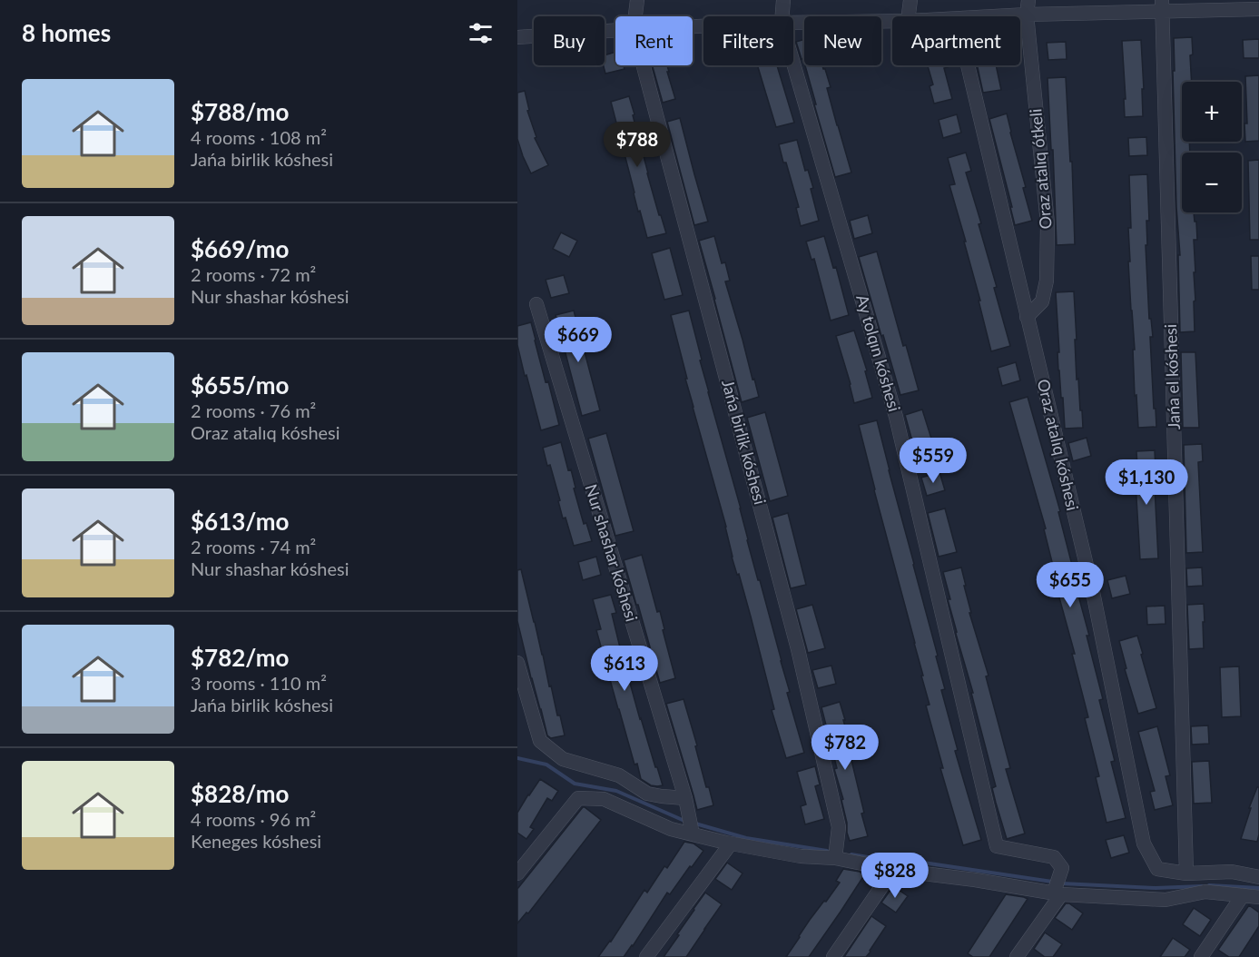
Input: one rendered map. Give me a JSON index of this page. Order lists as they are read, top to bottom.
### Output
{
  "streets": {
    "street": [
      "Oraz atalıq ótkeli",
      "Ay tolqın kóshesi",
      "Jańa el kóshesi",
      "Jańa birlik kóshesi",
      "Oraz atalıq kóshesi",
      "Nur shashar kóshesi"
    ]
  },
  "crossings": [
    ["Oraz atalıq ótkeli", "Oraz atalıq kóshesi"],
    ["Jańa el kóshesi", "Oraz atalıq kóshesi"]
  ],
  "page": {
    "heading": "8 homes",
    "chip": [
      "Buy",
      "Rent",
      "Filters",
      "New",
      "Apartment"
    ],
    "list": [
      {
        "name": "$788/mo",
        "note": "4 rooms · 108 m² · Jańa birlik kóshesi"
      },
      {
        "name": "$669/mo",
        "note": "2 rooms · 72 m² · Nur shashar kóshesi"
      },
      {
        "name": "$655/mo",
        "note": "2 rooms · 76 m² · Oraz atalıq kóshesi"
      },
      {
        "name": "$613/mo",
        "note": "2 rooms · 74 m² · Nur shashar kóshesi"
      },
      {
        "name": "$782/mo",
        "note": "3 rooms · 110 m² · Jańa birlik kóshesi"
      },
      {
        "name": "$828/mo",
        "note": "4 rooms · 96 m² · Keneges kóshesi"
      }
    ],
    "map_buttons": ["+", "−"],
    "price": [
      "$788",
      "$669",
      "$559",
      "$1,130",
      "$655",
      "$613",
      "$782",
      "$828"
    ]
  }
}
